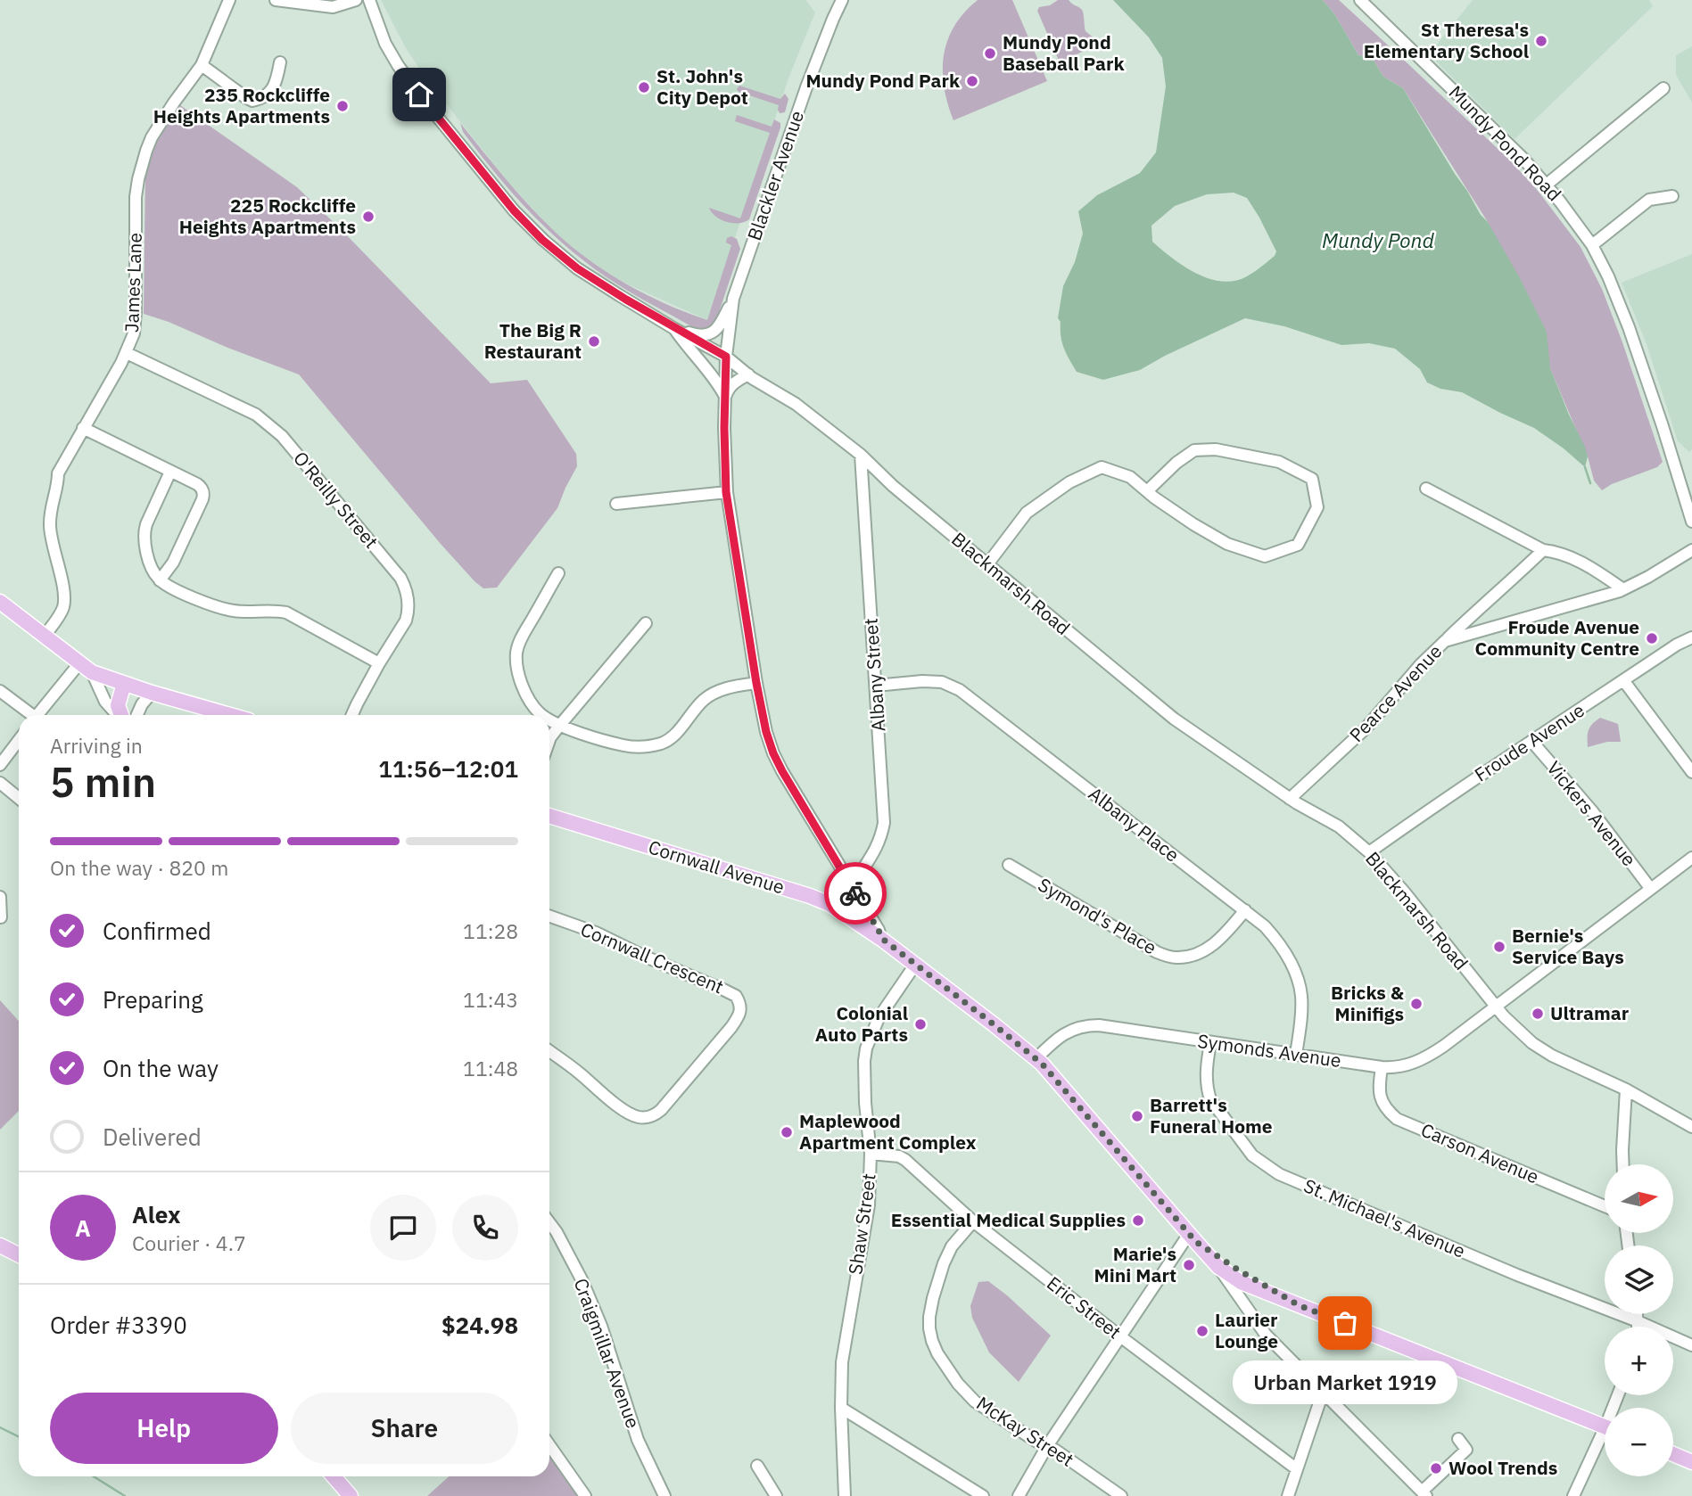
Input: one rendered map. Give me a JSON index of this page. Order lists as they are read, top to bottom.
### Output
{
  "streets": {
    "main road": ["Cornwall Avenue"],
    "street": [
      "Mundy Pond Road",
      "Blackler Avenue",
      "James Lane",
      "O'Reilly Street",
      "Blackmarsh Road",
      "Albany Street",
      "Pearce Avenue",
      "Froude Avenue",
      "Vickers Avenue",
      "Albany Place",
      "Symond's Place",
      "Cornwall Crescent",
      "Symonds Avenue",
      "Carson Avenue",
      "St. Michael's Avenue",
      "Shaw Street",
      "Eric Street",
      "Craigmillar Avenue",
      "McKay Street"
    ]
  },
  "crossings": [
    ["Blackler Avenue", "Blackmarsh Road"],
    ["Blackler Avenue", "Albany Street"],
    ["Blackler Avenue", "Cornwall Avenue"],
    ["James Lane", "O'Reilly Street"],
    ["Blackmarsh Road", "Albany Street"],
    ["Blackmarsh Road", "Pearce Avenue"],
    ["Blackmarsh Road", "Froude Avenue"],
    ["Blackmarsh Road", "Symonds Avenue"],
    ["Albany Street", "Albany Place"],
    ["Albany Street", "Cornwall Avenue"],
    ["Froude Avenue", "Vickers Avenue"],
    ["Vickers Avenue", "Symonds Avenue"],
    ["Albany Place", "Symond's Place"],
    ["Albany Place", "Symonds Avenue"],
    ["Cornwall Avenue", "Symonds Avenue"],
    ["Cornwall Avenue", "Shaw Street"],
    ["Symonds Avenue", "Carson Avenue"],
    ["Symonds Avenue", "St. Michael's Avenue"],
    ["Shaw Street", "Eric Street"],
    ["Eric Street", "McKay Street"]
  ],
  "water": ["Mundy Pond"],
  "places": [
    "St Theresa's Elementary School",
    "Mundy Pond Baseball Park",
    "Mundy Pond Park",
    "St. John's City Depot",
    "235 Rockcliffe Heights Apartments",
    "225 Rockcliffe Heights Apartments",
    "The Big R Restaurant",
    "Froude Avenue Community Centre",
    "Bernie's Service Bays",
    "Bricks & Minifigs",
    "Ultramar",
    "Colonial Auto Parts",
    "Barrett's Funeral Home",
    "Maplewood Apartment Complex",
    "Essential Medical Supplies",
    "Marie's Mini Mart",
    "Urban Market 1919",
    "Laurier Lounge",
    "Wool Trends"
  ],
  "north": "right",
  "page": {
    "heading": ["5 min", "Arriving in", "11:56–12:01"],
    "panel": [
      "Alex",
      "Courier · 4.7",
      "Order #3390",
      "$24.98"
    ],
    "bar": "On the way · 820 m",
    "list": [
      ["Confirmed", "11:28"],
      ["Preparing", "11:43"],
      ["On the way", "11:48"],
      "Delivered"
    ],
    "map_buttons": ["+", "−"],
    "round": "A",
    "bubble": "Urban Market 1919",
    "buttons": ["Help", "Share"]
  }
}
